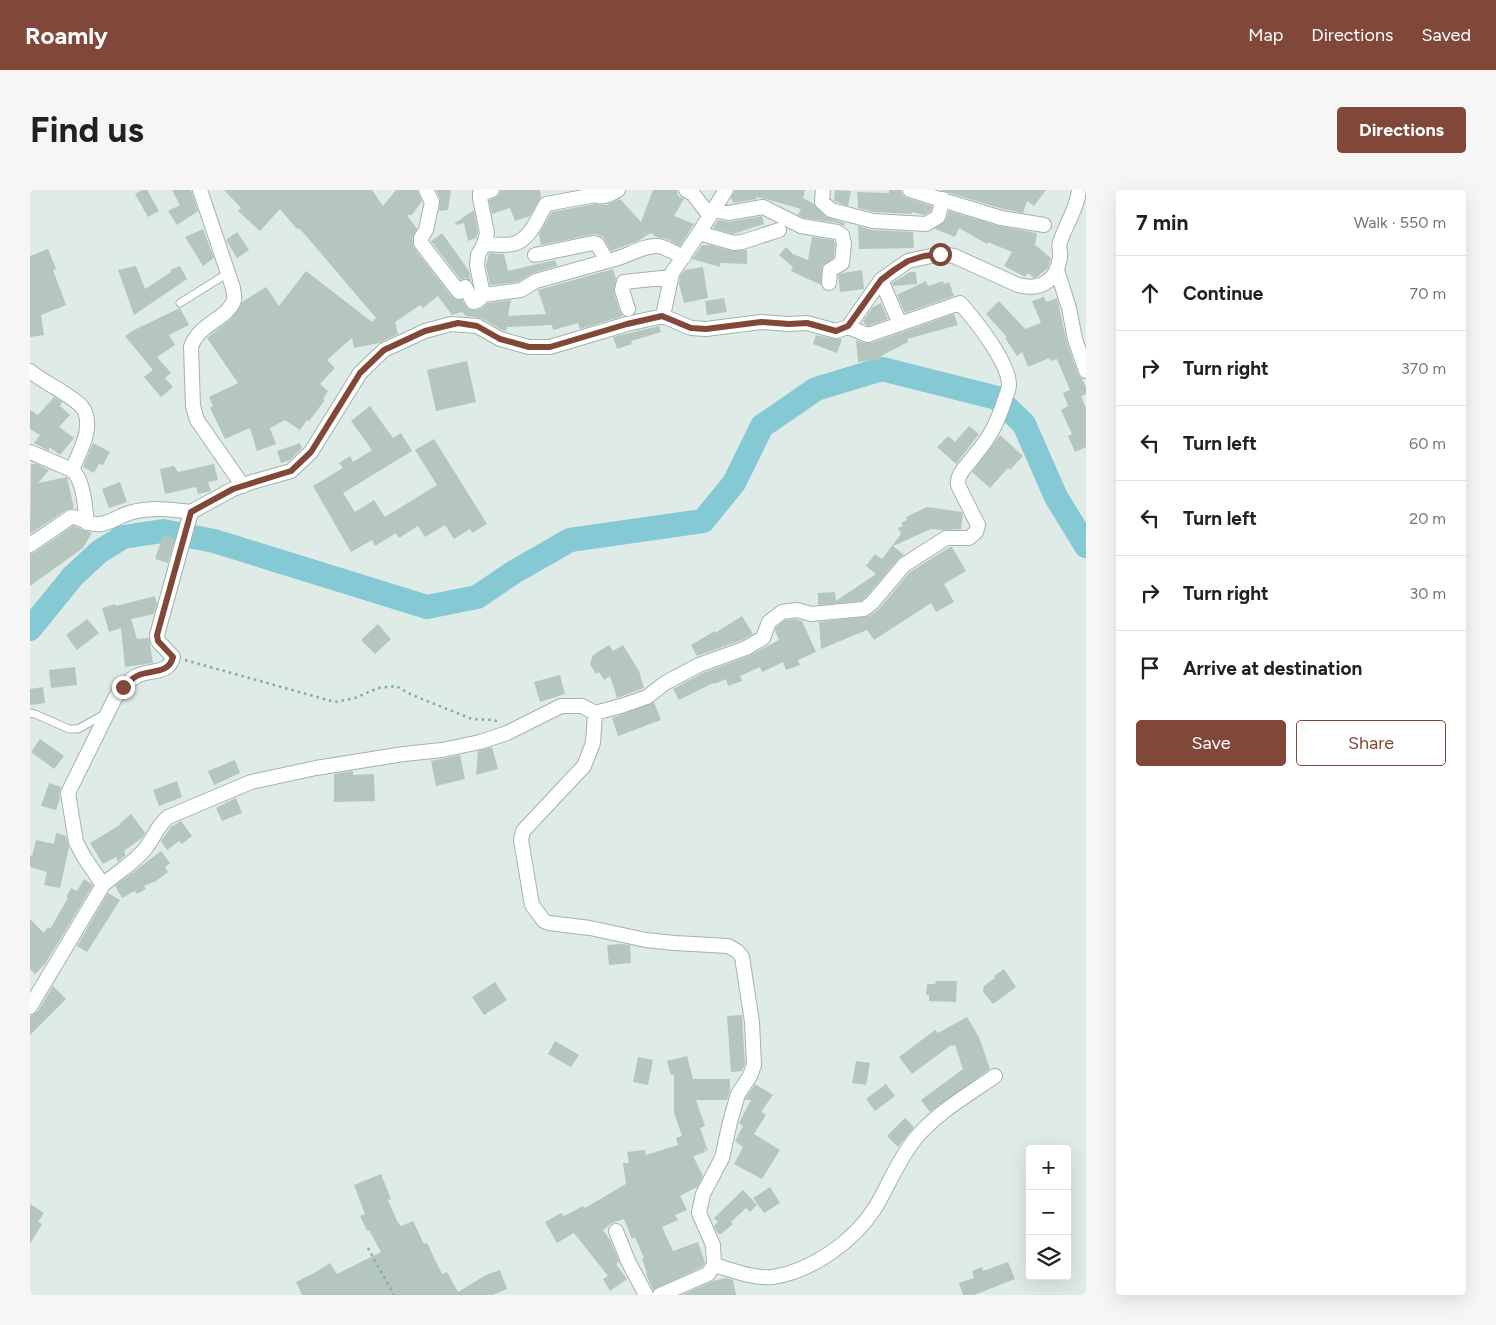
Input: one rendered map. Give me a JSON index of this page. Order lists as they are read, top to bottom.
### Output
{
  "page": {
    "header": "Roamly",
    "nav": ["Map", "Directions", "Saved"],
    "buttons": [
      "Directions",
      ["Save", "Share"]
    ],
    "title": "Find us",
    "heading": ["7 min", "Walk · 550 m"],
    "list": [
      ["Continue", "70 m"],
      ["Turn right", "370 m"],
      ["Turn left", "60 m"],
      ["Turn left", "20 m"],
      ["Turn right", "30 m"],
      "Arrive at destination"
    ],
    "map_buttons": ["+", "−"]
  }
}
